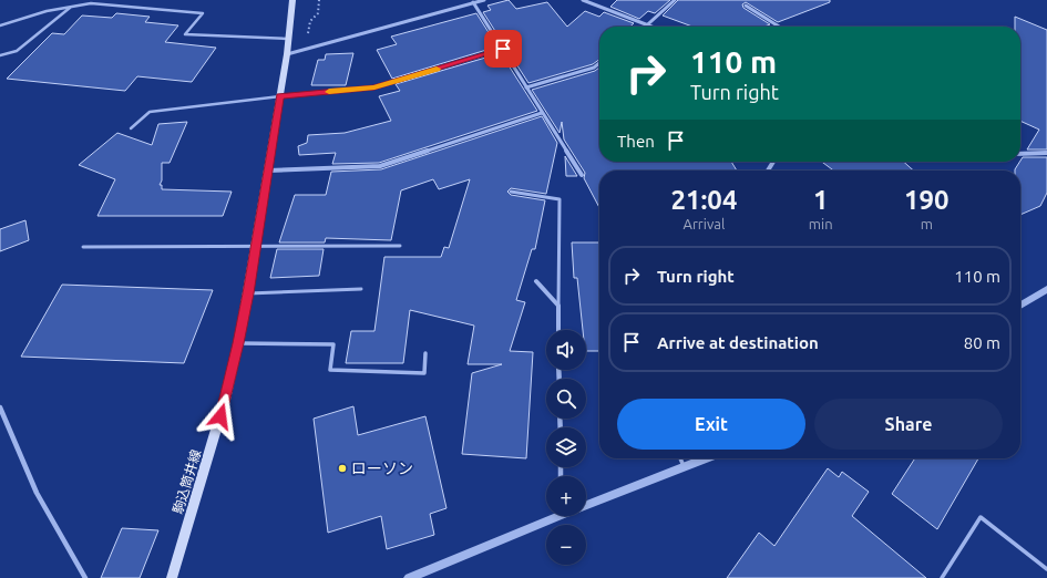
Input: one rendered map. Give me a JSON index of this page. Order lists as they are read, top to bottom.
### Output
{
  "streets": {
    "main road": ["駒込筒井線"]
  },
  "places": ["ローソン"],
  "page": {
    "turn": ["110 m", "Turn right"],
    "then": "Then",
    "eta": [
      "21:04",
      "Arrival",
      "1",
      "min",
      "190",
      "m"
    ],
    "list": [
      {
        "name": "Turn right",
        "value": "110 m"
      },
      {
        "name": "Arrive at destination",
        "value": "80 m"
      }
    ],
    "map_buttons": ["+", "−"],
    "buttons": ["Exit", "Share"]
  }
}
